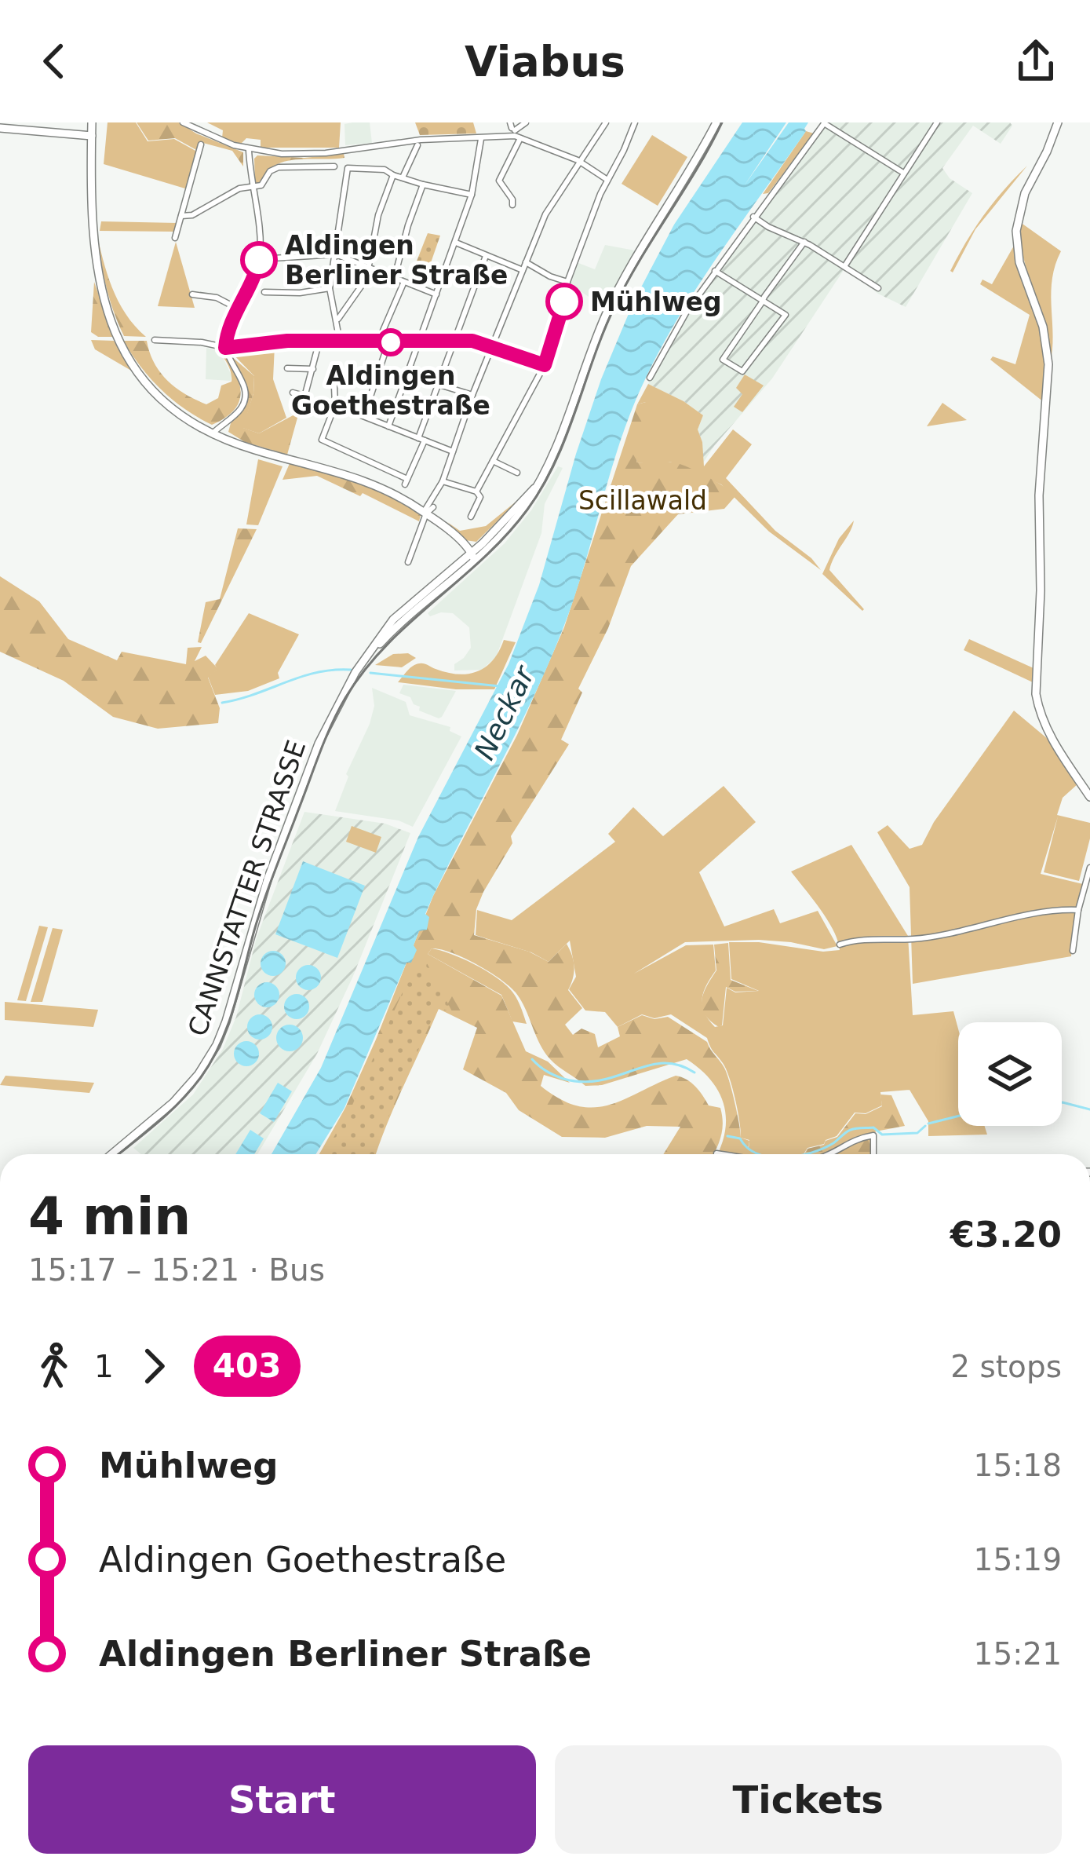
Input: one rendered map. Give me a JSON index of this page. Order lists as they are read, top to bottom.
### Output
{
  "streets": {
    "main road": ["CANNSTATTER STRASSE"]
  },
  "water": ["Neckar"],
  "parks": ["Scillawald"],
  "places": ["Aldingen Berliner Straße", "Mühlweg", "Aldingen Goethestraße"],
  "lines": ["bus line 403"],
  "page": {
    "header": "Viabus",
    "heading": ["4 min", "15:17 – 15:21 · Bus", "€3.20"],
    "legs": ["1", "403", "2 stops"],
    "list": [
      {
        "name": "Mühlweg",
        "value": "15:18"
      },
      {
        "name": "Aldingen Goethestraße",
        "value": "15:19"
      },
      {
        "name": "Aldingen Berliner Straße",
        "value": "15:21"
      }
    ],
    "buttons": ["Start", "Tickets"]
  }
}
